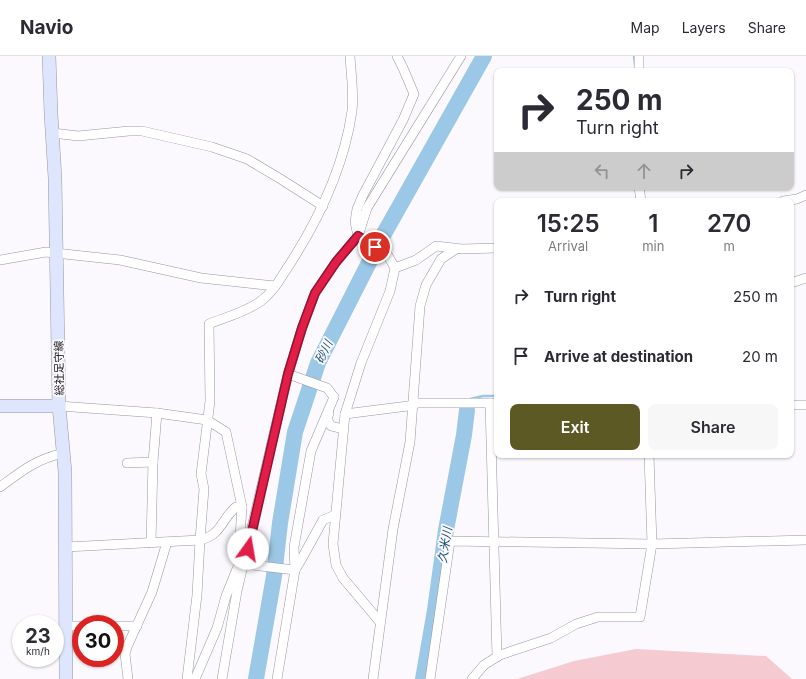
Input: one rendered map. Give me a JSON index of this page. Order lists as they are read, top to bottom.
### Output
{
  "streets": {
    "main road": ["総社足守線"]
  },
  "water": ["砂川", "久米川"],
  "page": {
    "header": "Navio",
    "nav": ["Map", "Layers", "Share"],
    "turn": ["250 m", "Turn right"],
    "eta": [
      "15:25",
      "Arrival",
      "1",
      "min",
      "270",
      "m"
    ],
    "list": [
      {
        "name": "Turn right",
        "value": "250 m"
      },
      {
        "name": "Arrive at destination",
        "value": "20 m"
      }
    ],
    "buttons": ["Exit", "Share"],
    "speed": "23 km/h",
    "limit": "30"
  }
}
